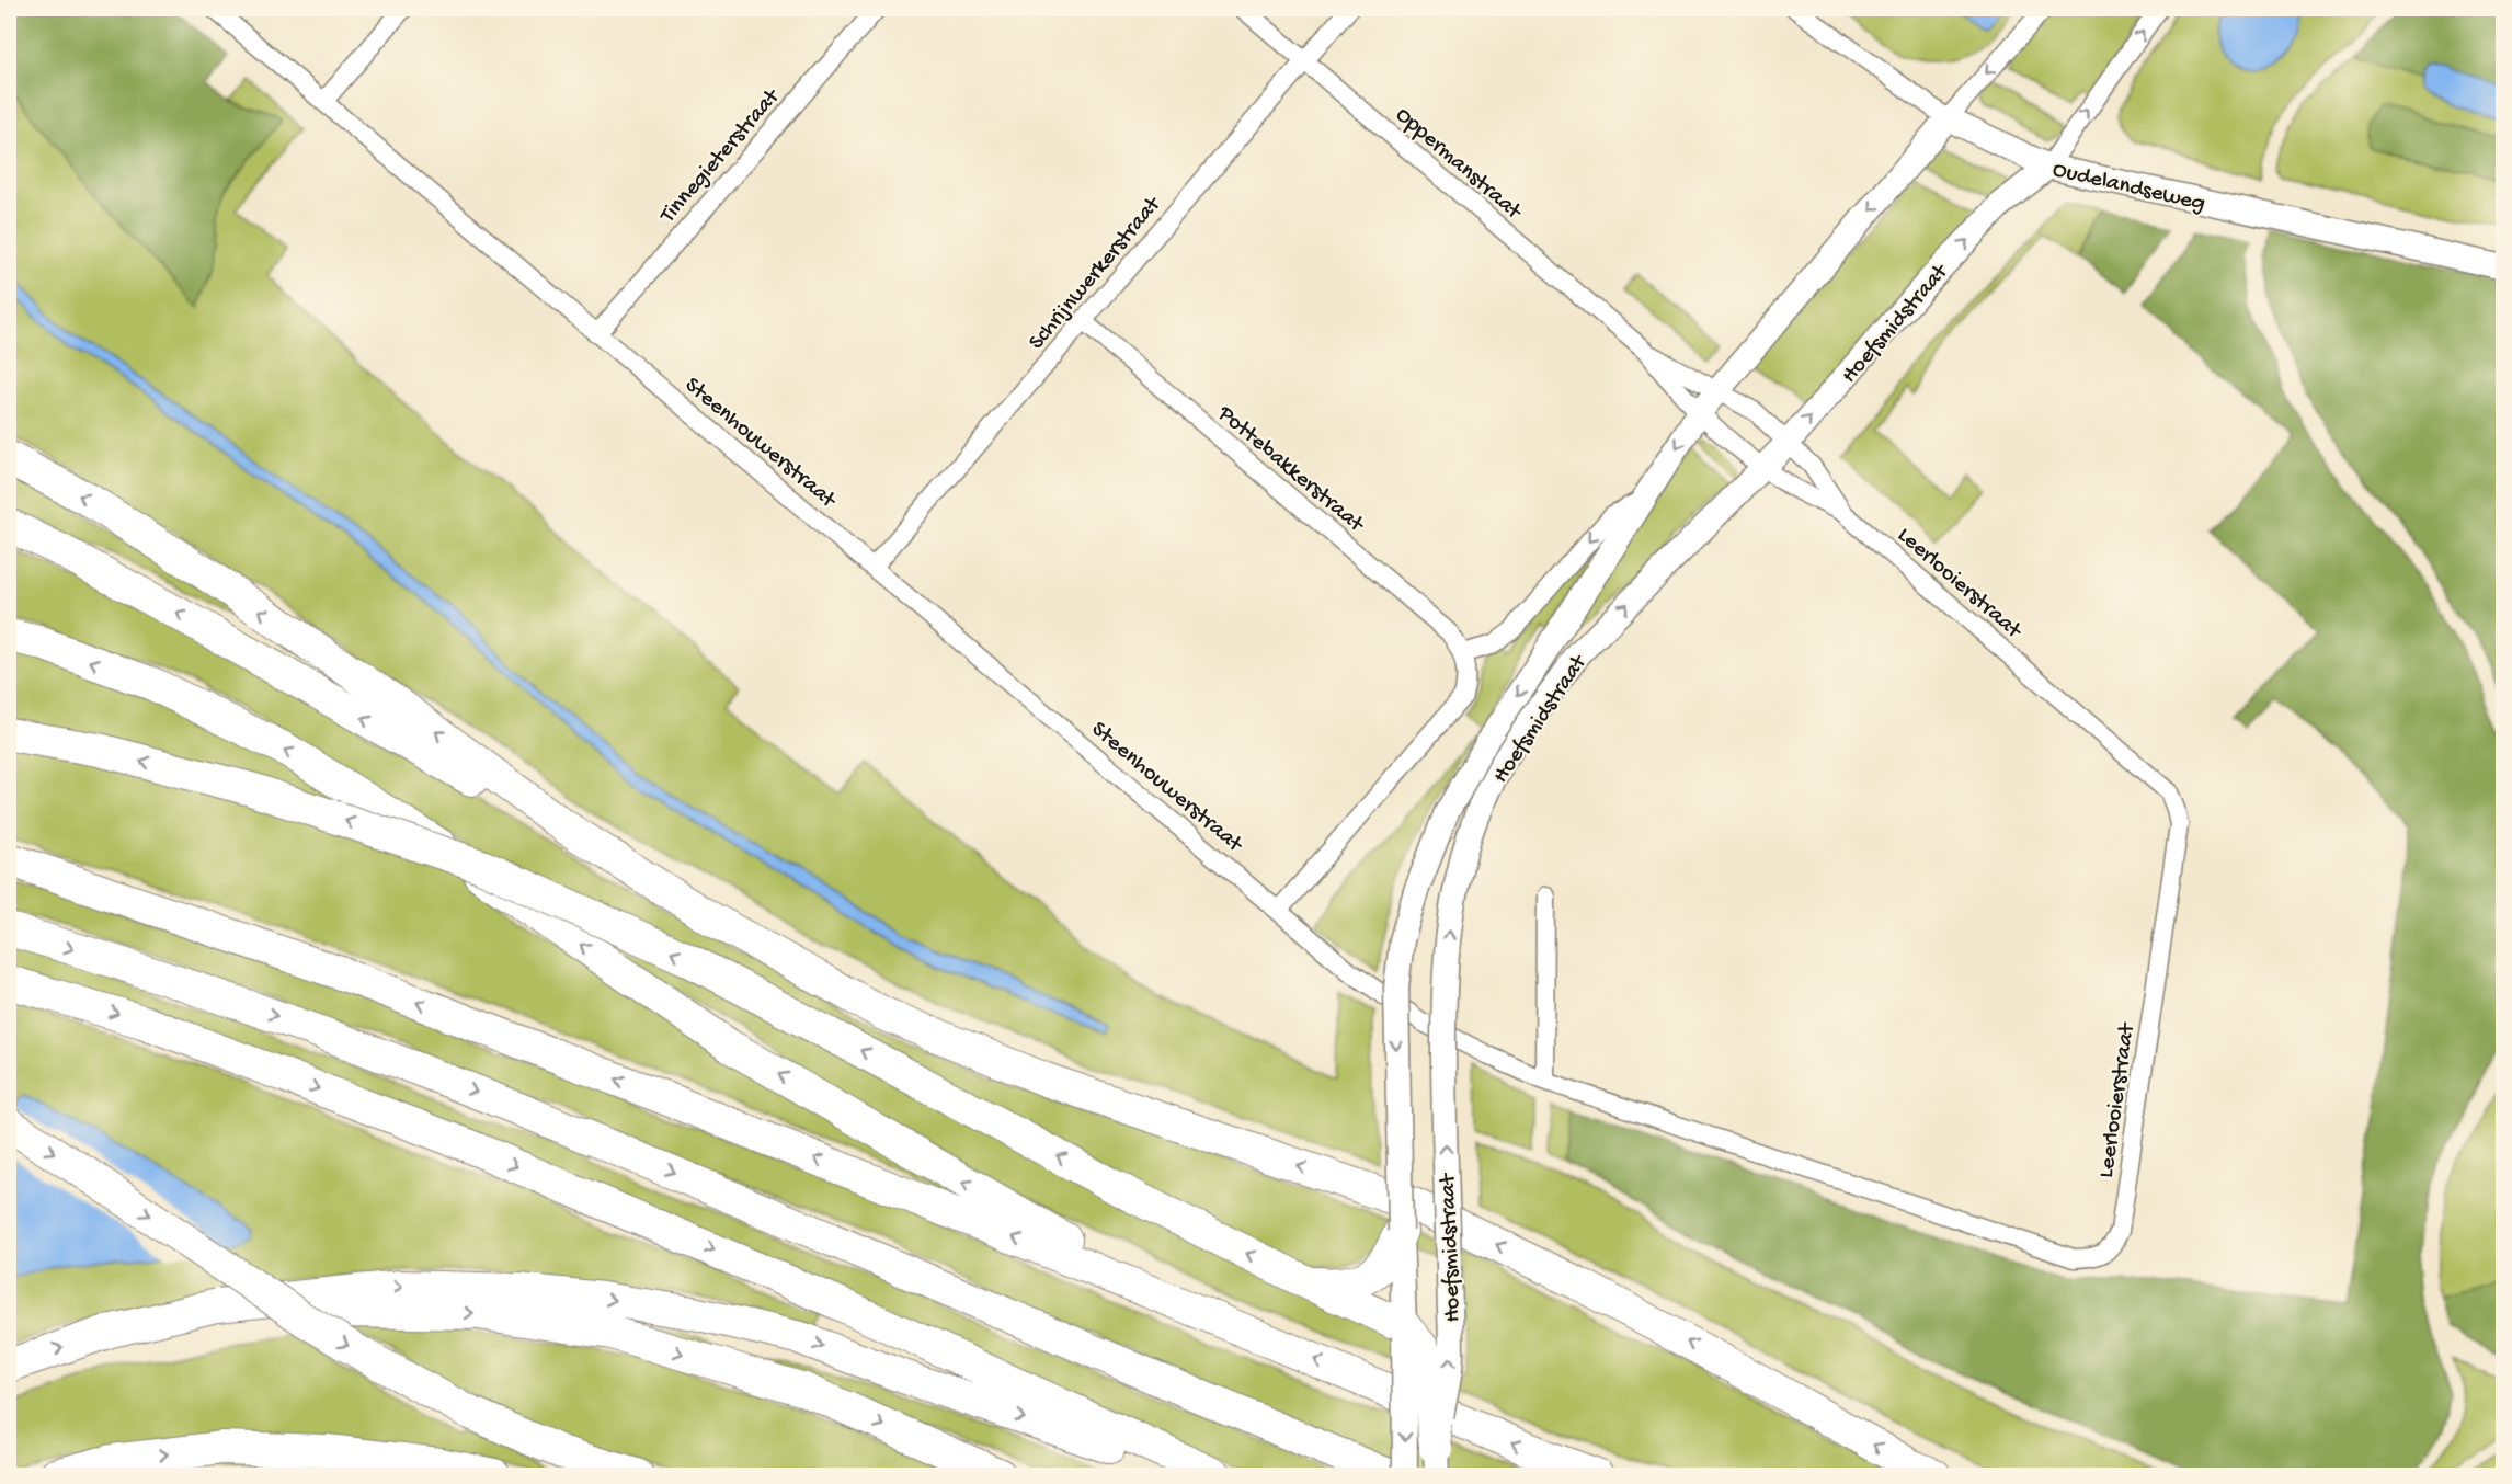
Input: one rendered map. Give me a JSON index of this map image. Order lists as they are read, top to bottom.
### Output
{
  "streets": {
    "street": [
      "Tinnegieterstraat",
      "Oppermanstraat",
      "Oudelandseweg",
      "Schrijnwerkerstraat",
      "Hoefsmidstraat",
      "Steenhouwerstraat",
      "Pottebakkerstraat",
      "Leerlooierstraat"
    ]
  },
  "crossings": [
    ["Tinnegieterstraat", "Steenhouwerstraat"],
    ["Oppermanstraat", "Schrijnwerkerstraat"],
    ["Oppermanstraat", "Hoefsmidstraat"],
    ["Oppermanstraat", "Leerlooierstraat"],
    ["Oudelandseweg", "Hoefsmidstraat"],
    ["Schrijnwerkerstraat", "Steenhouwerstraat"],
    ["Schrijnwerkerstraat", "Pottebakkerstraat"],
    ["Hoefsmidstraat", "Pottebakkerstraat"],
    ["Hoefsmidstraat", "Leerlooierstraat"],
    ["Steenhouwerstraat", "Leerlooierstraat"]
  ]
}
